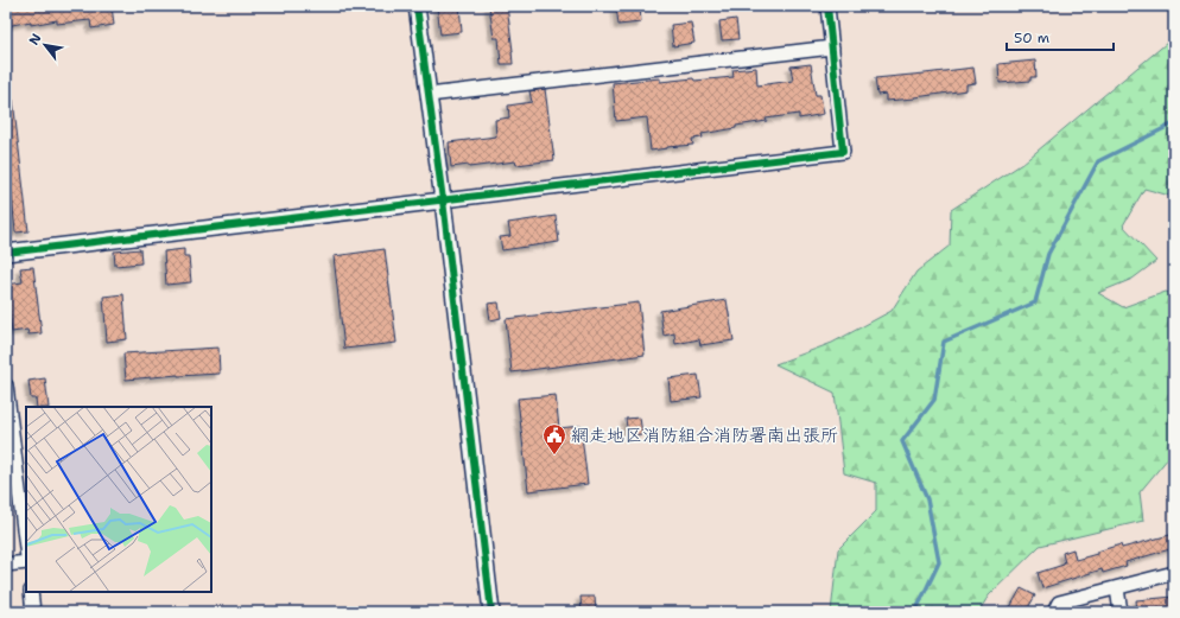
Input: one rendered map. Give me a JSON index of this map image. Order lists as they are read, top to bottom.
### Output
{
  "places": {
    "public building": ["網走地区消防組合消防署南出張所"]
  },
  "scale_bar": "50 m",
  "north": "top left"
}
